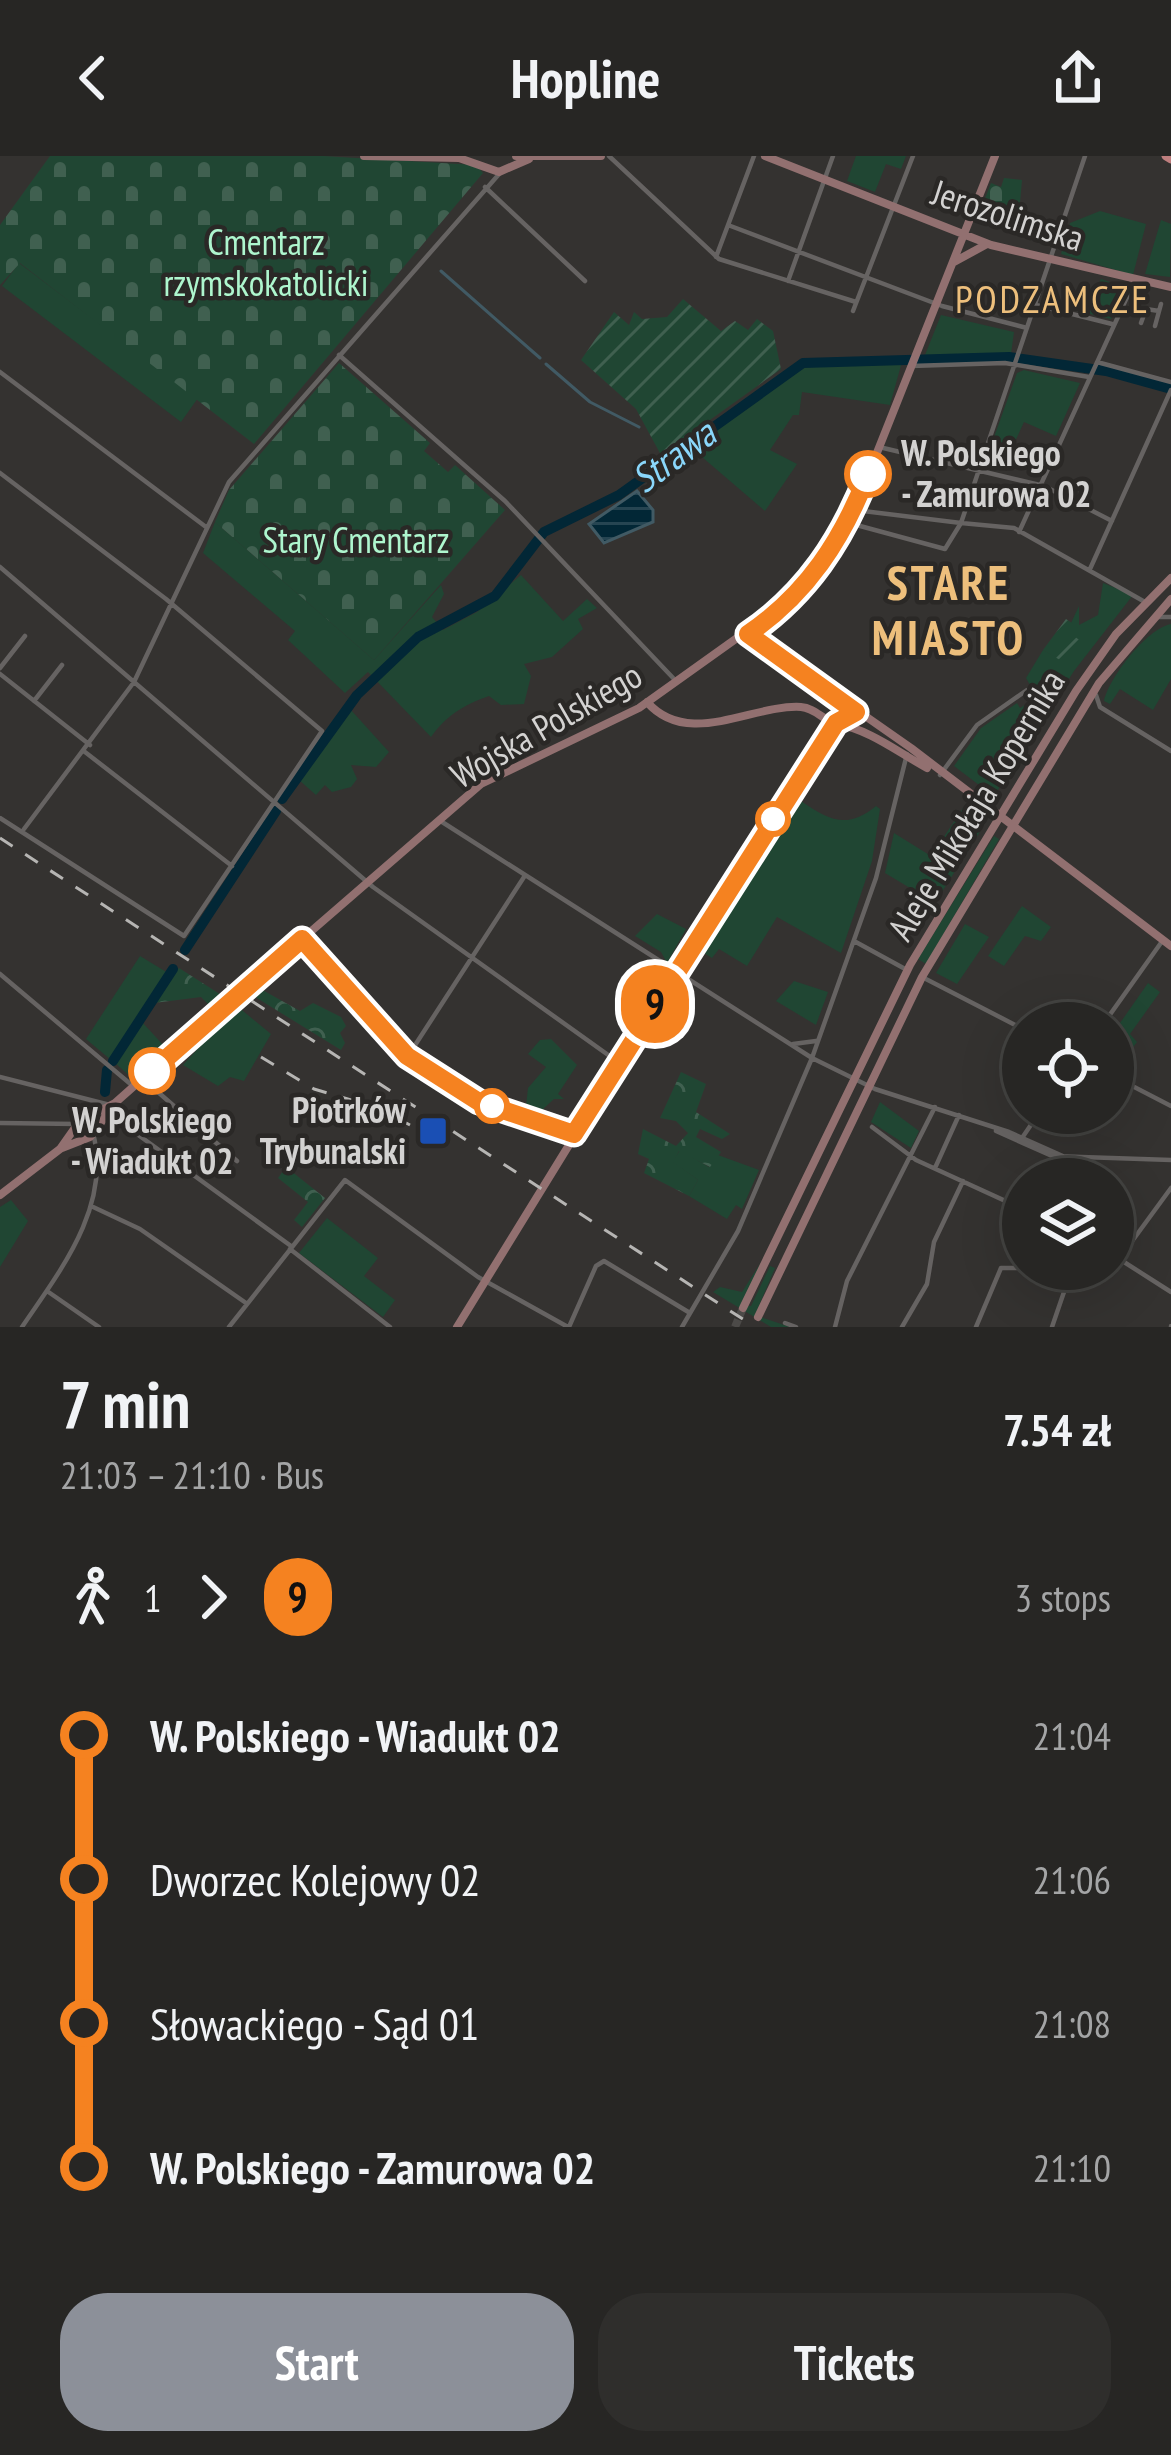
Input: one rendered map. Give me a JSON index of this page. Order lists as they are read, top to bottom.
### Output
{
  "streets": {
    "street": ["Jerozolimska", "Wojska Polskiego", "Aleje Mikołaja Kopernika"]
  },
  "crossings": [
    ["Jerozolimska", "Wojska Polskiego"]
  ],
  "districts": ["PODZAMCZE", "STARE MIASTO"],
  "water": ["Strawa"],
  "parks": ["Cmentarz rzymskokatolicki", "Stary Cmentarz"],
  "places": {
    "other": ["W. Polskiego - Zamurowa 02", "W. Polskiego - Wiadukt 02"],
    "transit": ["Piotrków Trybunalski"]
  },
  "lines": ["bus line 9"],
  "page": {
    "header": "Hopline",
    "on_map": "9",
    "heading": ["7 min", "21:03 – 21:10 · Bus", "7.54 zł"],
    "legs": ["1", "9", "3 stops"],
    "list": [
      {
        "name": "W. Polskiego - Wiadukt 02",
        "value": "21:04"
      },
      {
        "name": "Dworzec Kolejowy 02",
        "value": "21:06"
      },
      {
        "name": "Słowackiego - Sąd 01",
        "value": "21:08"
      },
      {
        "name": "W. Polskiego - Zamurowa 02",
        "value": "21:10"
      }
    ],
    "buttons": ["Start", "Tickets"]
  }
}
